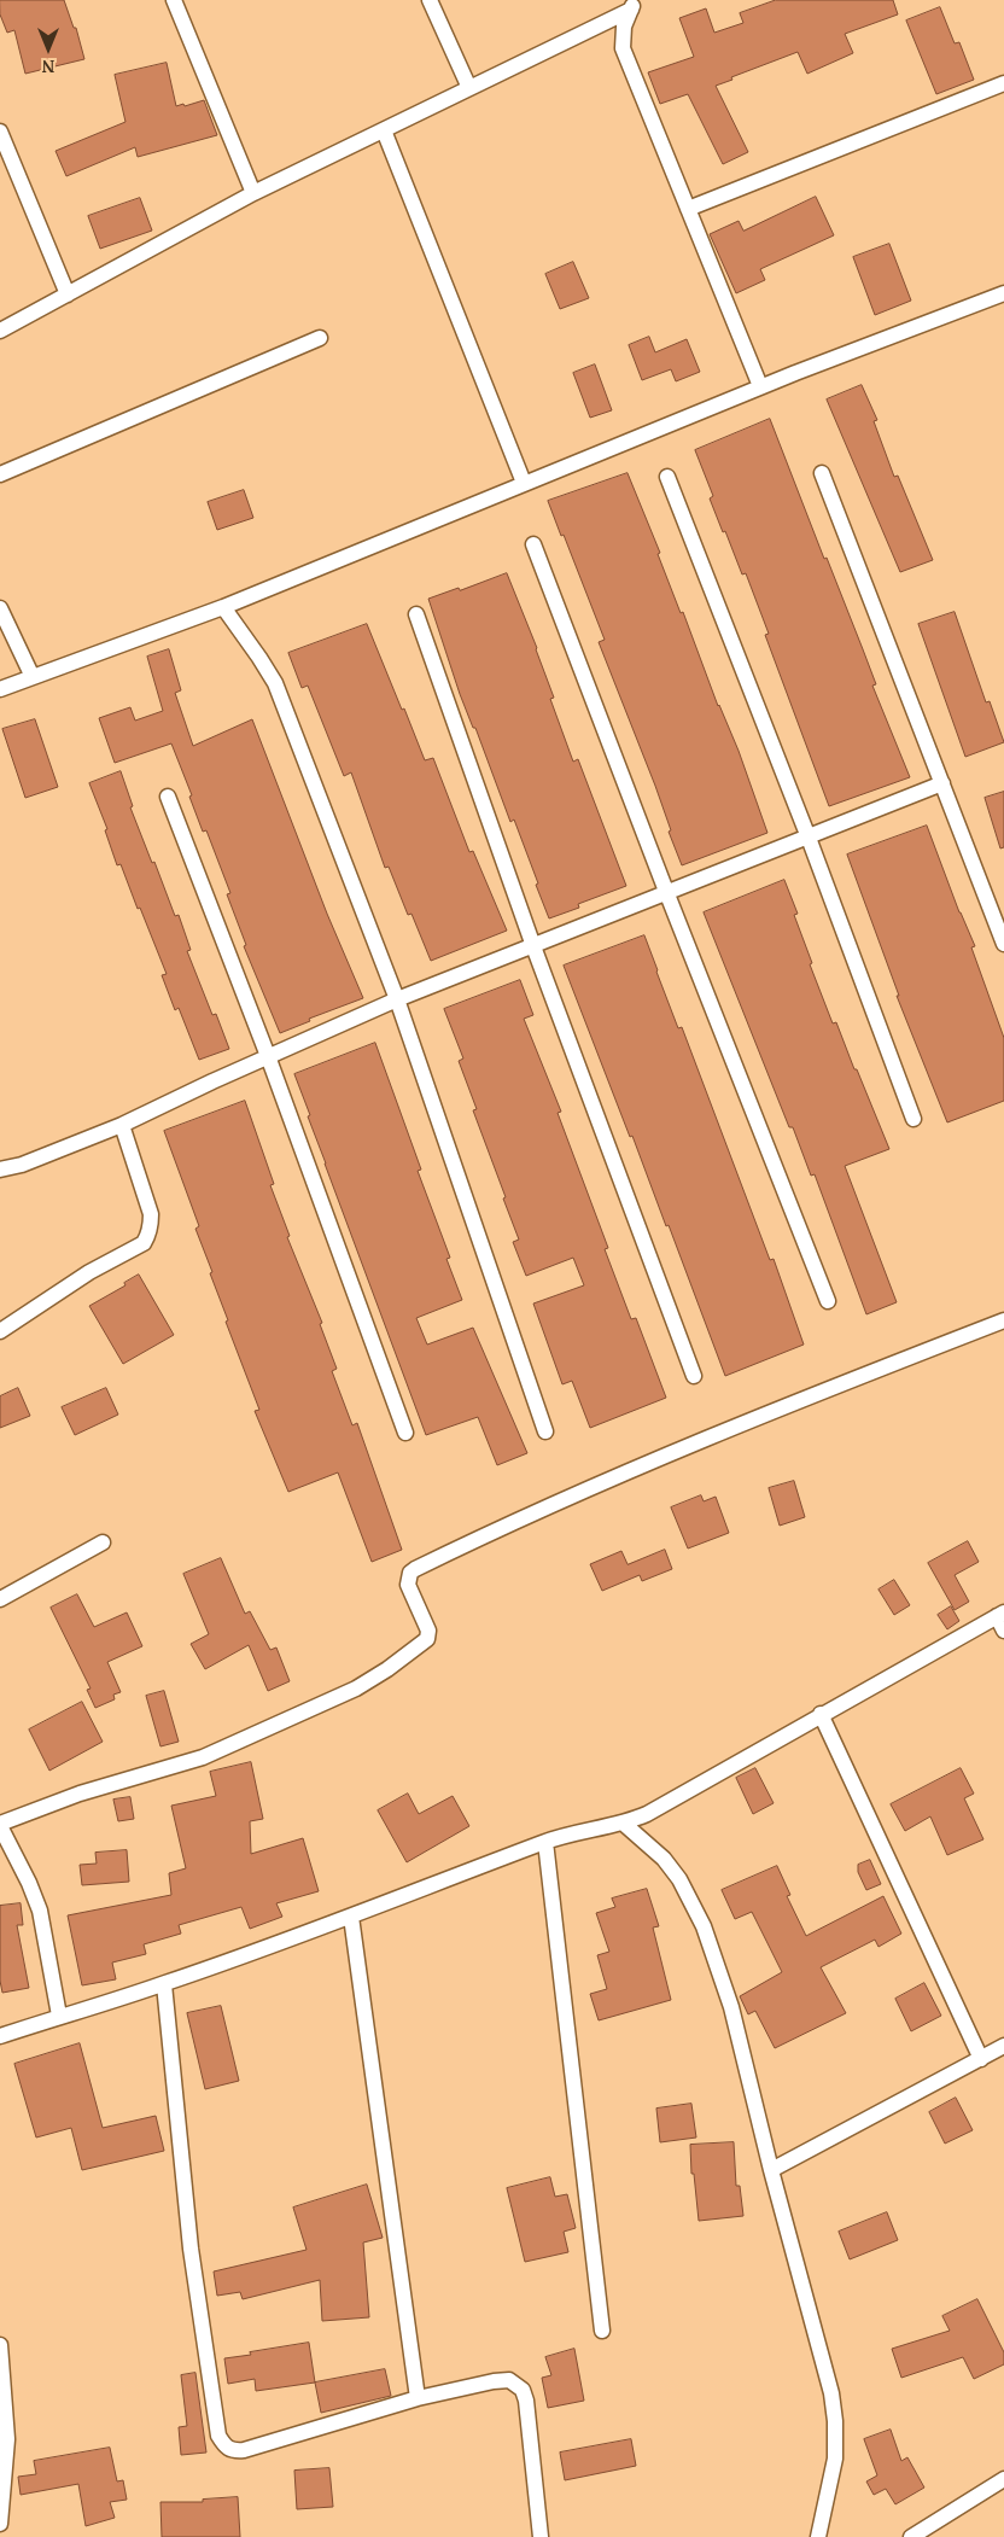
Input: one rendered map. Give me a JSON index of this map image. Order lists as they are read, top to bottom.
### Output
{
  "north": "bottom"
}
